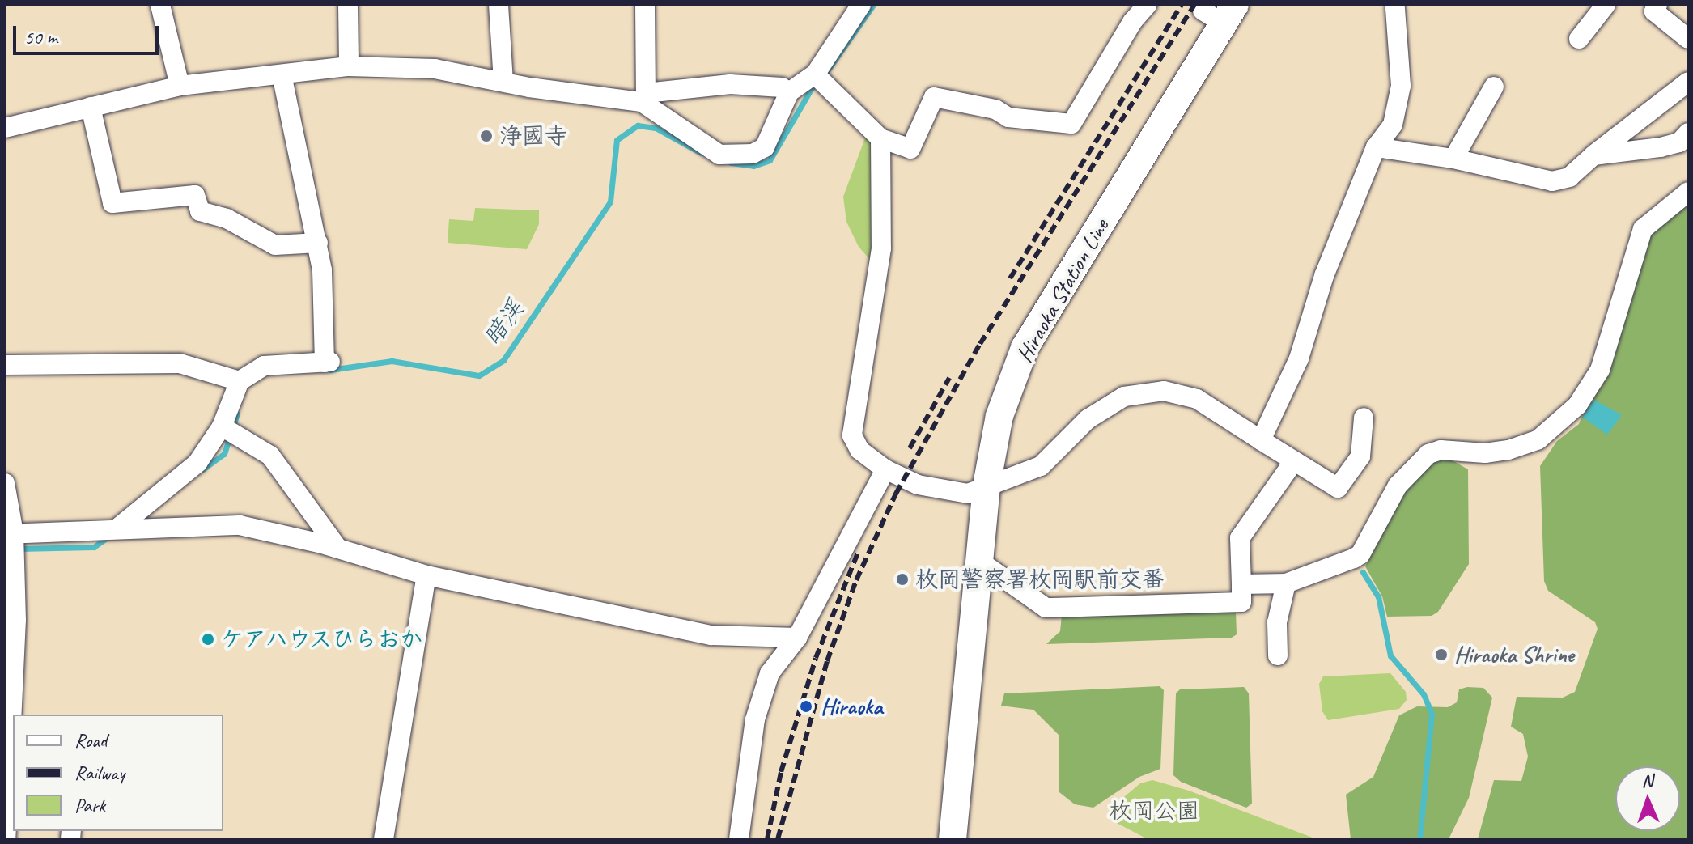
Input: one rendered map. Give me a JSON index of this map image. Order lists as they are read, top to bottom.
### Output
{
  "streets": {
    "main road": ["Hiraoka Station Line"]
  },
  "water": ["暗渓"],
  "parks": ["枚岡公園"],
  "places": [
    "浄國寺",
    "枚岡警察署枚岡駅前交番",
    "ケアハウスひらおか",
    "Hiraoka Shrine",
    "Hiraoka"
  ],
  "legend": ["Road", "Railway", "Park"],
  "scale_bar": "50 m",
  "north": "top"
}
